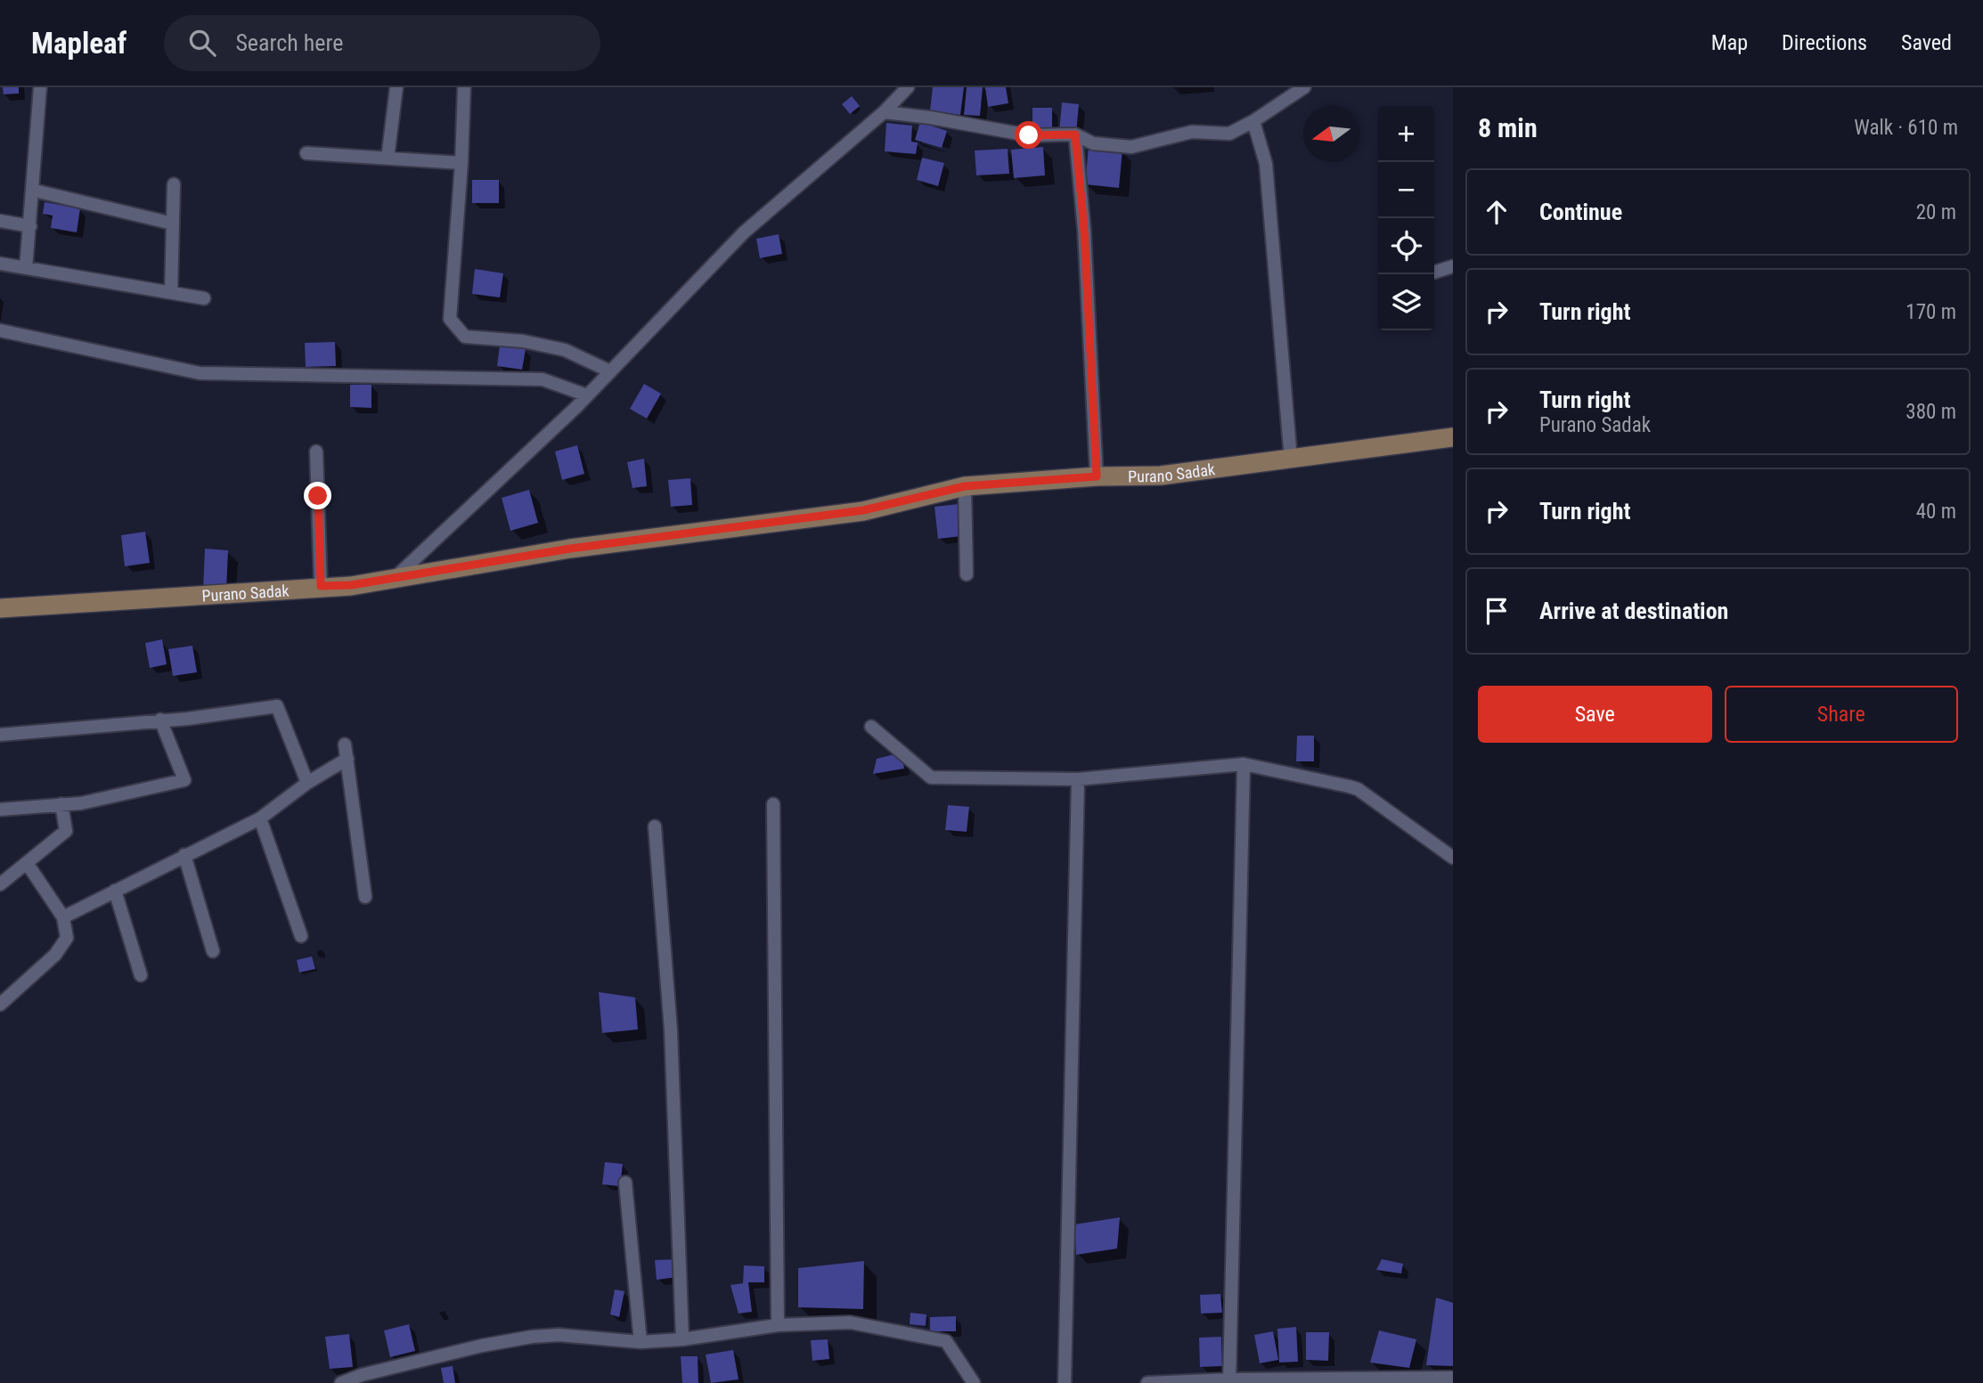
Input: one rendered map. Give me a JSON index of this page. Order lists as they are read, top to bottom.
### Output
{
  "streets": {
    "main road": ["Purano Sadak"]
  },
  "north": "left",
  "page": {
    "header": "Mapleaf",
    "search": "Search here",
    "nav": ["Map", "Directions", "Saved"],
    "heading": ["8 min", "Walk · 610 m"],
    "map_buttons": ["+", "−"],
    "list": [
      ["Continue", "20 m"],
      ["Turn right", "170 m"],
      ["Turn right", "Purano Sadak", "380 m"],
      ["Turn right", "40 m"],
      "Arrive at destination"
    ],
    "buttons": ["Save", "Share"]
  }
}
